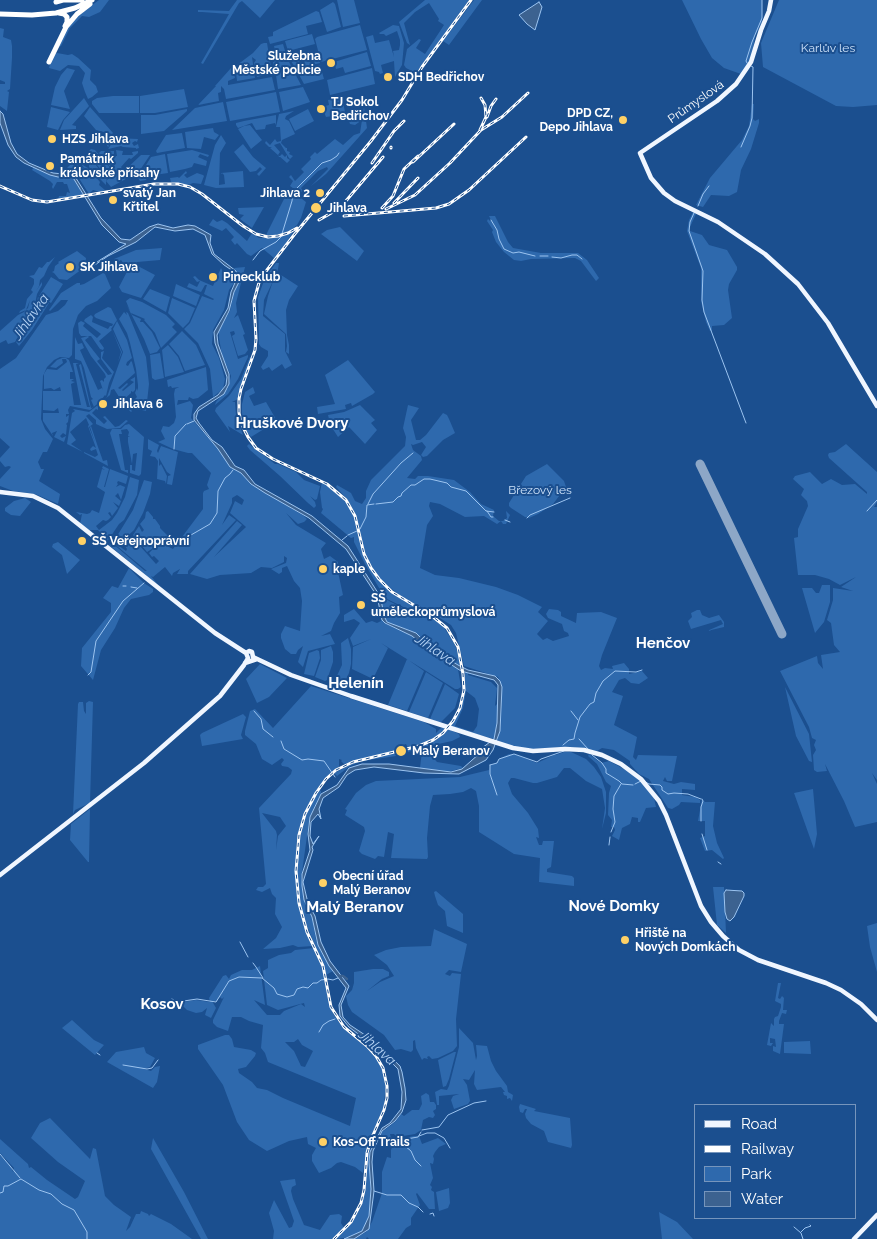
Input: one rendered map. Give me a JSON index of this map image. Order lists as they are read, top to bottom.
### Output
{
  "streets": {
    "main road": ["Průmyslová"]
  },
  "districts": [
    "Hruškové Dvory",
    "Henčov",
    "Helenín",
    "Nové Domky",
    "Malý Beranov",
    "Kosov"
  ],
  "water": ["Jihlávka", "Jihlava"],
  "parks": ["Karlův les", "Březový les"],
  "places": [
    "Služebna Městské policie",
    "SDH Bedřichov",
    "TJ Sokol Bedřichov",
    "DPD CZ, Depo Jihlava",
    "HZS Jihlava",
    "Památník královské přísahy",
    "Jihlava 2",
    "svatý Jan Křtitel",
    "Jihlava",
    "SK Jihlava",
    "Pinecklub",
    "Jihlava 6",
    "SŠ Veřejnoprávní",
    "kaple",
    "SŠ uměleckoprůmyslová",
    "Malý Beranov",
    "Obecní úřad Malý Beranov",
    "Hřiště na Nových Domkách",
    "Kos-Off Trails"
  ],
  "legend": [
    "Road",
    "Railway",
    "Park",
    "Water"
  ]
}
